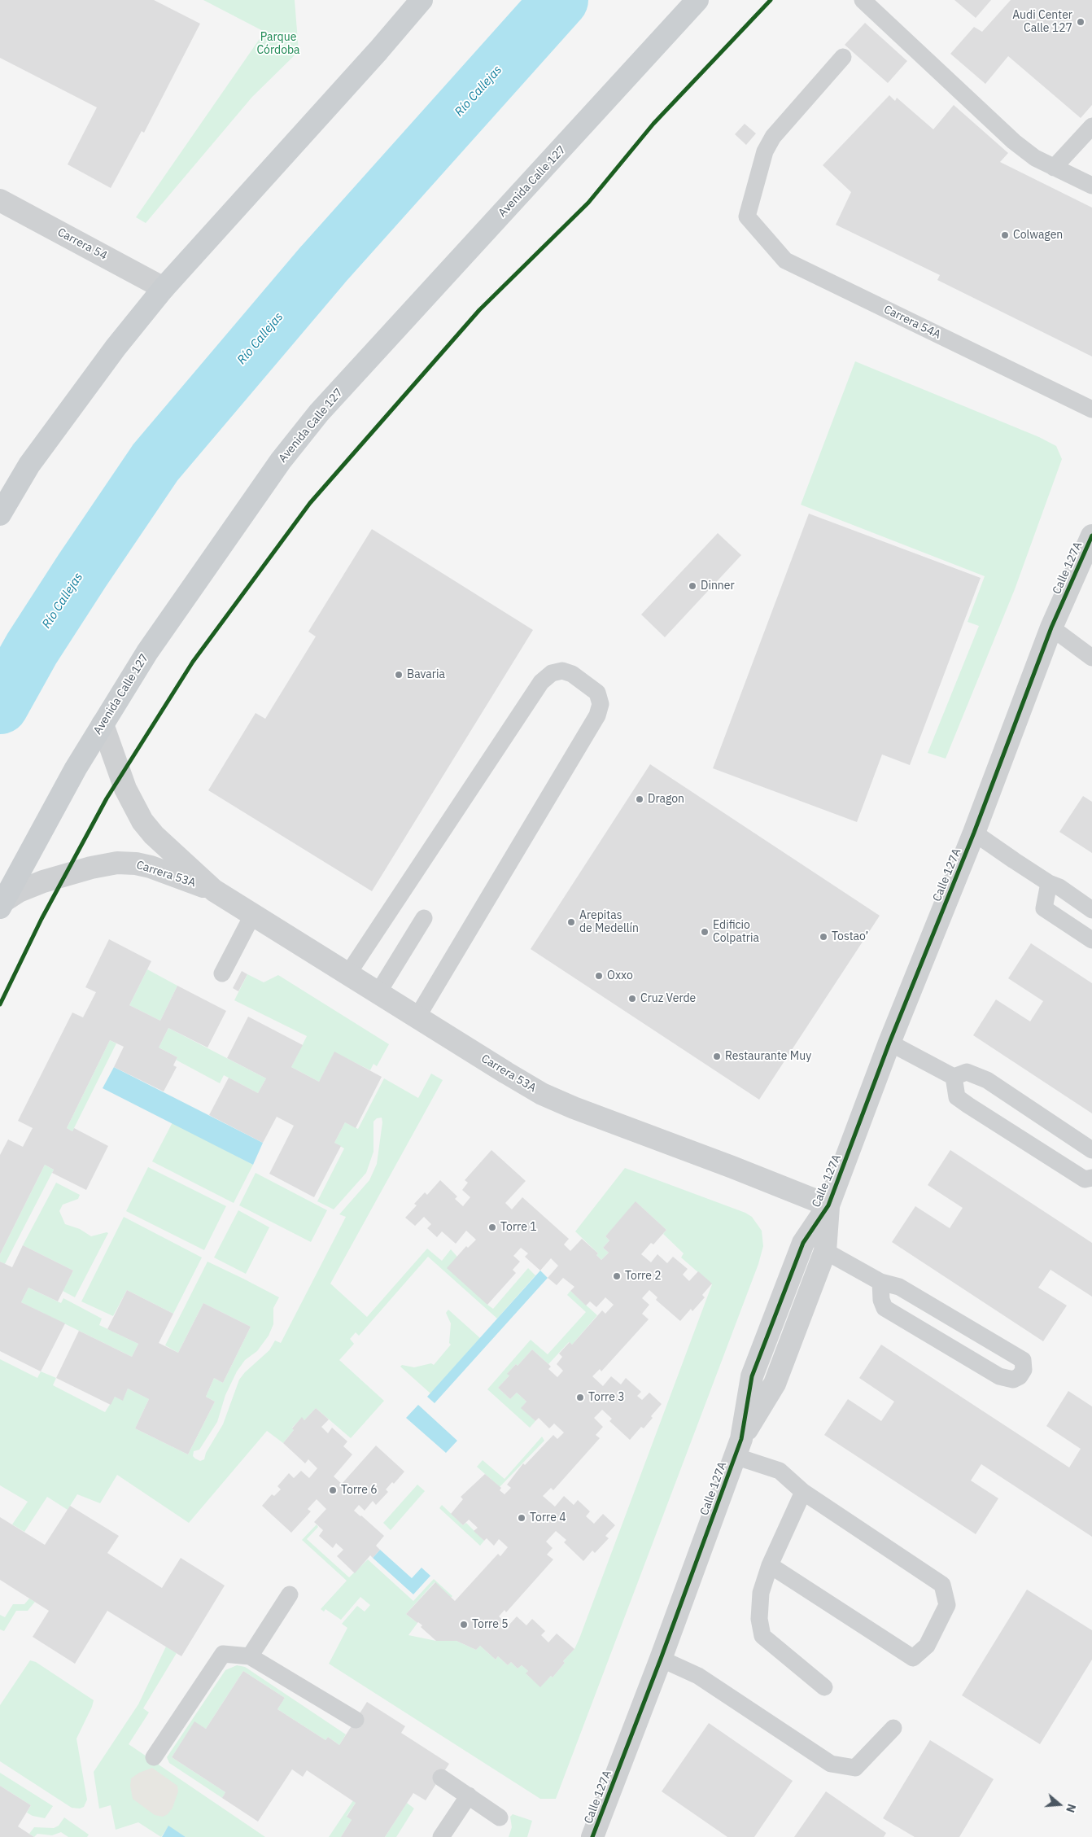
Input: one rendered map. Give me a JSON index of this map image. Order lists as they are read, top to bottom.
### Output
{
  "streets": {
    "main road": ["Avenida Calle 127"],
    "street": ["Carrera 54", "Calle 127A", "Carrera 53A"],
    "lane": ["Carrera 54A"]
  },
  "crossings": [
    ["Avenida Calle 127", "Carrera 53A"],
    ["Calle 127A", "Carrera 53A"]
  ],
  "water": ["Río Callejas"],
  "parks": ["Parque Córdoba"],
  "places": [
    "Audi Center Calle 127",
    "Colwagen",
    "Dinner",
    "Bavaria",
    "Dragon",
    "Arepitas de Medellín",
    "Edificio Colpatria",
    "Tostao’",
    "Oxxo",
    "Cruz Verde",
    "Restaurante Muy",
    "Torre 1",
    "Torre 2",
    "Torre 3",
    "Torre 6",
    "Torre 4",
    "Torre 5"
  ],
  "north": "right"
}
